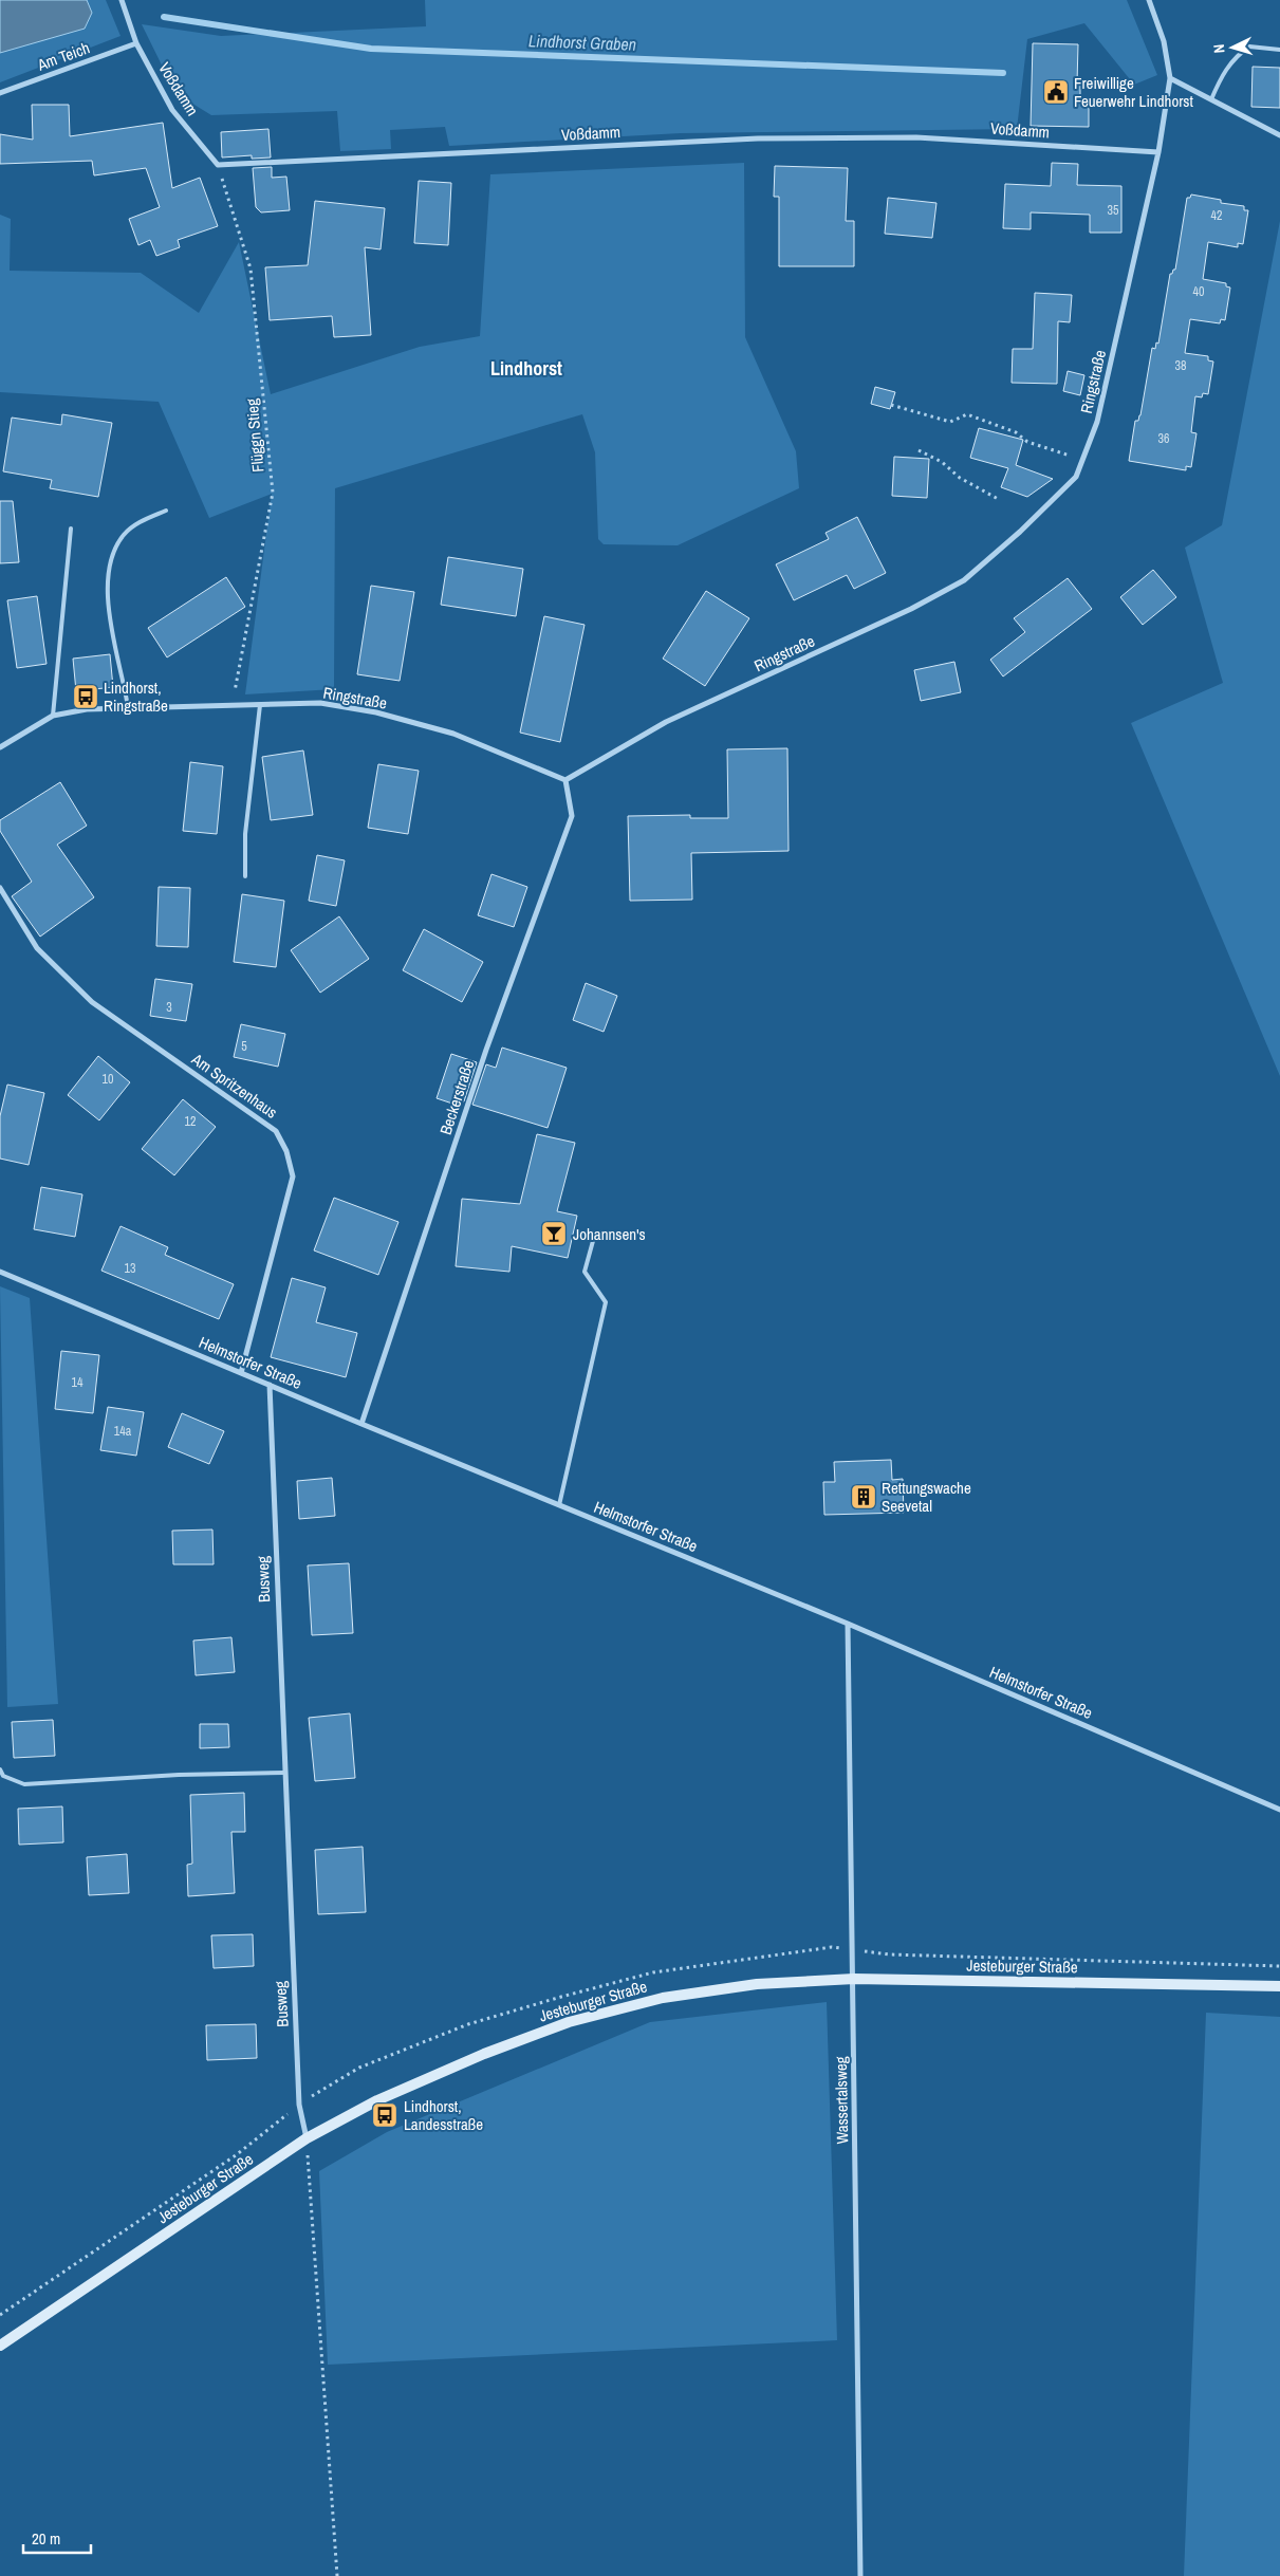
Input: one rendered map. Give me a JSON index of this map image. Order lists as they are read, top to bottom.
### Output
{
  "streets": {
    "main road": ["Jesteburger Straße"],
    "street": [
      "Am Teich",
      "Voßdamm",
      "Ringstraße",
      "Am Spritzenhaus",
      "Beckerstraße",
      "Helmstorfer Straße",
      "Busweg",
      "Wassertalsweg"
    ],
    "path": ["Flüggn Stieg"]
  },
  "crossings": [
    ["Am Teich", "Voßdamm"],
    ["Voßdamm", "Ringstraße"],
    ["Voßdamm", "Flüggn Stieg"],
    ["Ringstraße", "Flüggn Stieg"],
    ["Ringstraße", "Beckerstraße"],
    ["Am Spritzenhaus", "Helmstorfer Straße"],
    ["Beckerstraße", "Helmstorfer Straße"],
    ["Helmstorfer Straße", "Busweg"],
    ["Helmstorfer Straße", "Wassertalsweg"],
    ["Busweg", "Jesteburger Straße"],
    ["Jesteburger Straße", "Wassertalsweg"]
  ],
  "districts": ["Lindhorst"],
  "water": ["Lindhorst Graben"],
  "places": {
    "public building": ["Freiwillige Feuerwehr Lindhorst"],
    "bus stop": ["Lindhorst, Ringstraße", "Lindhorst, Landesstraße"],
    "bar": ["Johannsen's"],
    "building": ["Rettungswache Seevetal"]
  },
  "house_numbers": [
    "35",
    "42",
    "40",
    "38",
    "36",
    "3",
    "5",
    "10",
    "12",
    "13",
    "14",
    "14a"
  ],
  "scale_bar": "20 m",
  "north": "left"
}
